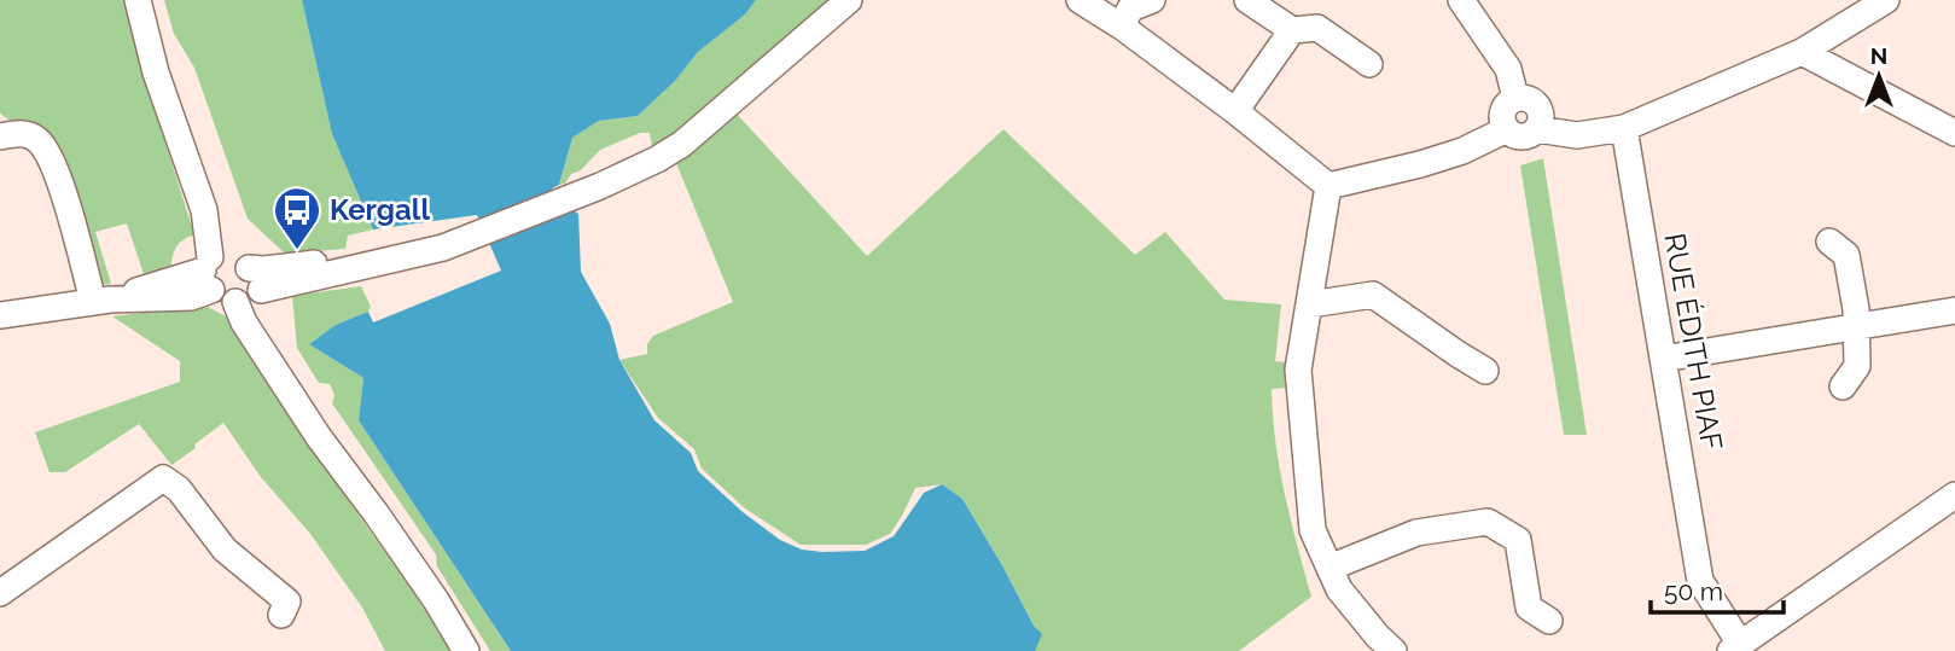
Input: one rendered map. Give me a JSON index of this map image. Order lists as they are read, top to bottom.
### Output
{
  "streets": {
    "street": ["RUE ÉDITH PIAF"]
  },
  "places": {
    "bus stop": ["Kergall"]
  },
  "scale_bar": "50 m",
  "north": "top"
}
